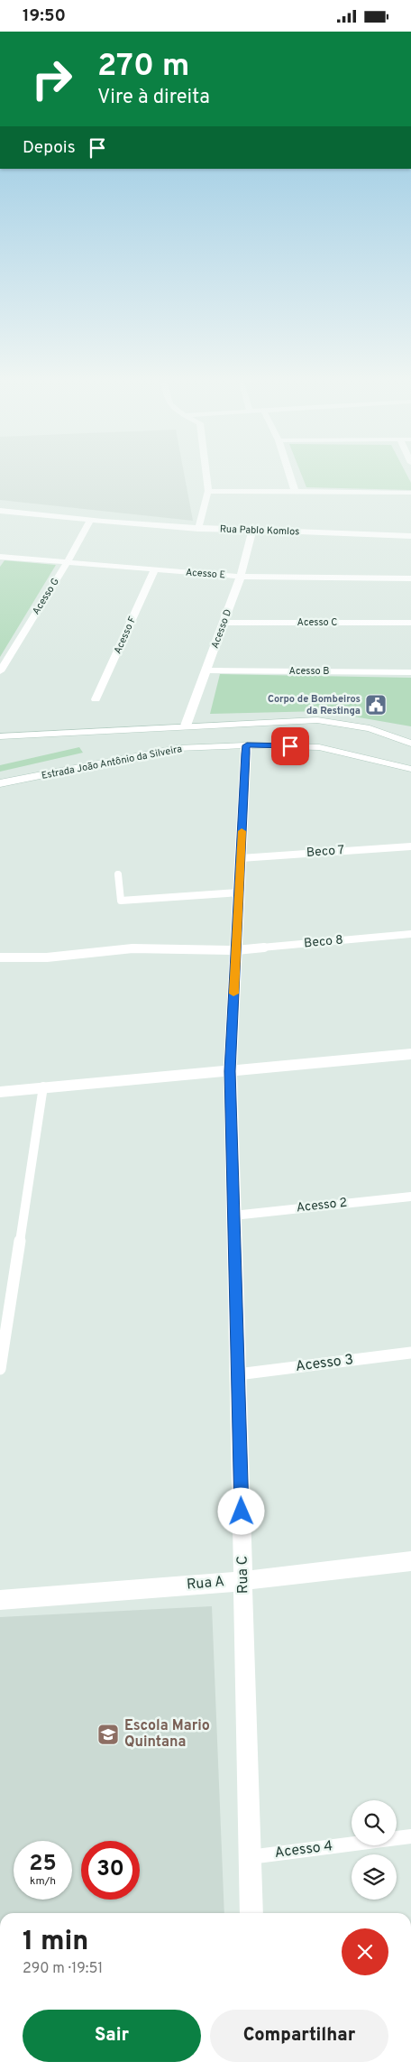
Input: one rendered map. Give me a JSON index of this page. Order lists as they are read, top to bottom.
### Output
{
  "streets": {
    "street": [
      "Rua Pablo Komlos",
      "Acesso E",
      "Acesso G",
      "Acesso C",
      "Acesso D",
      "Acesso F",
      "Acesso B",
      "Estrada João Antônio da Silveira",
      "Rua C",
      "Rua A"
    ],
    "lane": [
      "Beco 7",
      "Beco 8",
      "Acesso 2",
      "Acesso 3",
      "Acesso 4"
    ]
  },
  "crossings": [
    ["Rua Pablo Komlos", "Acesso G"],
    ["Rua Pablo Komlos", "Acesso D"],
    ["Acesso E", "Acesso G"],
    ["Acesso E", "Acesso D"],
    ["Acesso E", "Acesso F"],
    ["Acesso C", "Acesso D"],
    ["Acesso D", "Acesso B"],
    ["Acesso D", "Estrada João Antônio da Silveira"],
    ["Estrada João Antônio da Silveira", "Rua C"],
    ["Beco 7", "Rua C"],
    ["Beco 8", "Rua C"],
    ["Acesso 2", "Rua C"],
    ["Acesso 3", "Rua C"],
    ["Rua C", "Rua A"],
    ["Rua C", "Acesso 4"]
  ],
  "places": {
    "public building": ["Corpo de Bombeiros da Restinga"],
    "school or university": ["Escola Mario Quintana"]
  },
  "page": {
    "status": "19:50",
    "turn": ["270 m", "Vire à direita"],
    "then": "Depois",
    "speed": "25 km/h",
    "limit": "30",
    "heading": ["1 min", "290 m · 19:51"],
    "buttons": ["Sair", "Compartilhar"]
  }
}
